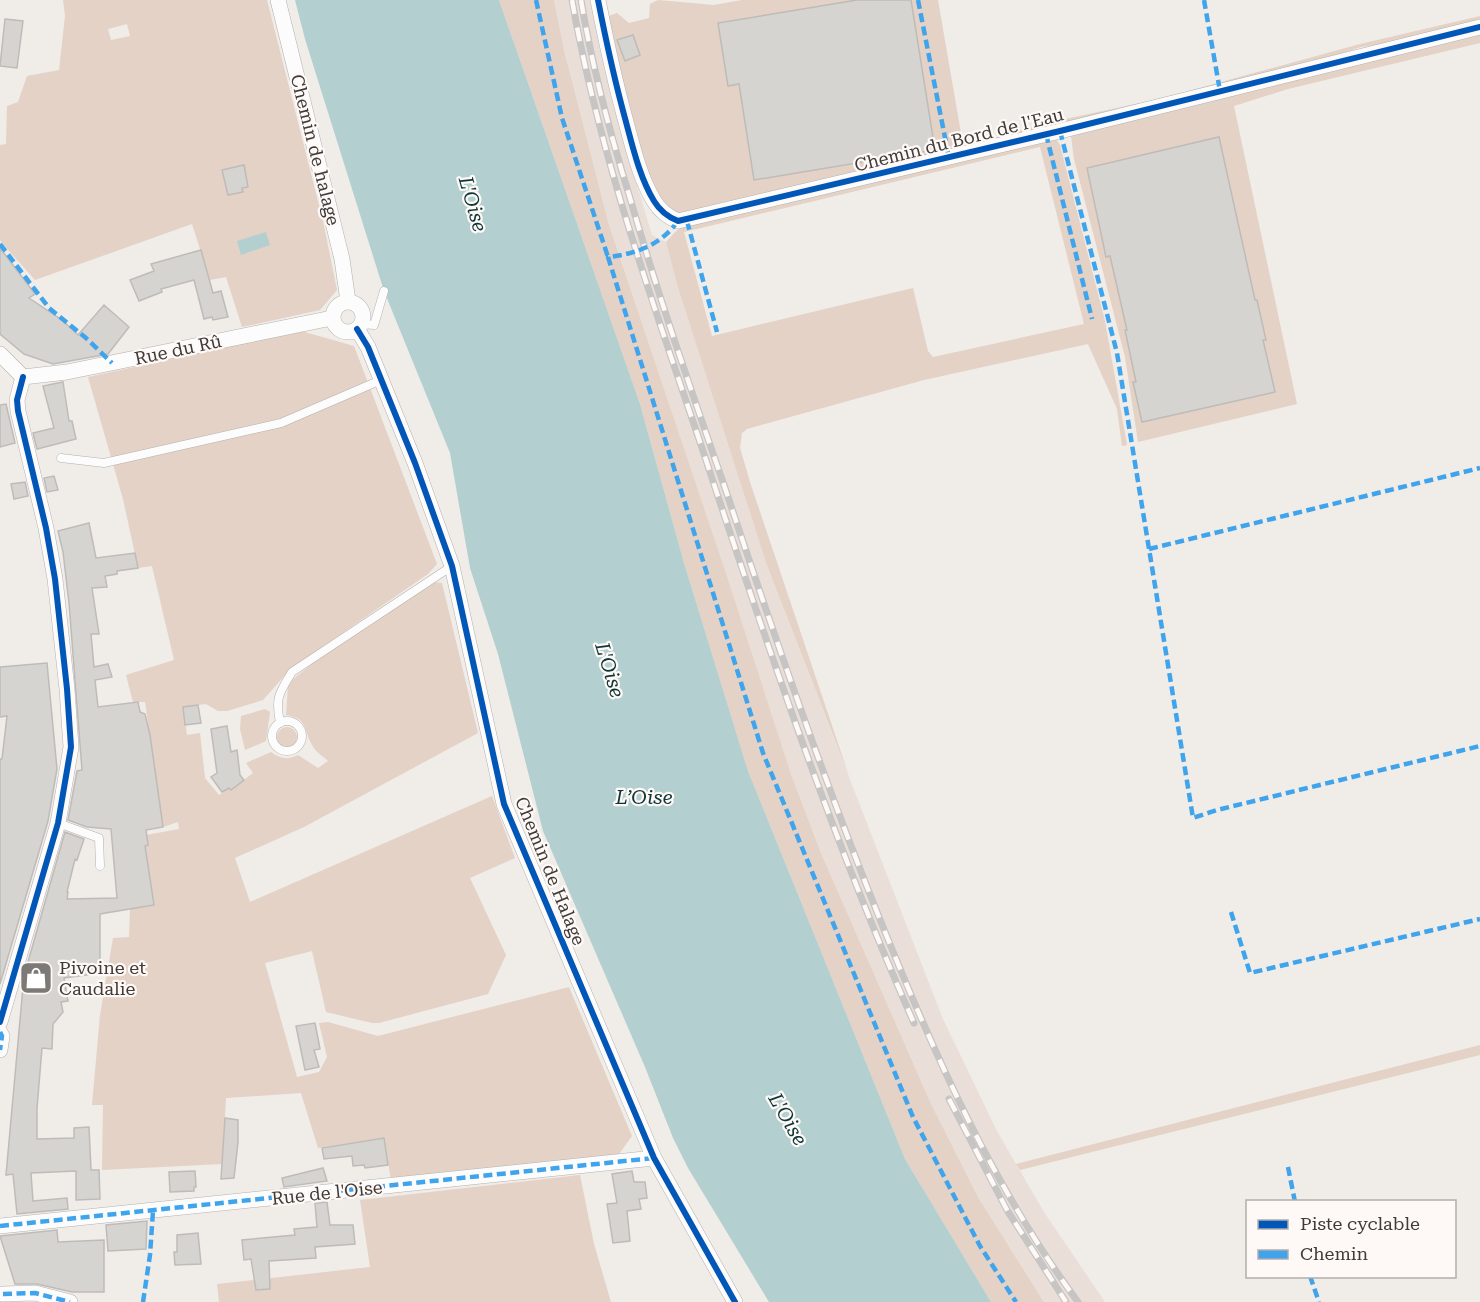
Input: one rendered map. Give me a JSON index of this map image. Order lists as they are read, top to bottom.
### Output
{
  "streets": {
    "street": [
      "Chemin du Bord de l'Eau",
      "Chemin de halage",
      "Rue du Rû",
      "Chemin de Halage",
      "Rue de l'Oise"
    ]
  },
  "crossings": [
    ["Chemin de halage", "Rue du Rû"],
    ["Chemin de halage", "Chemin de Halage"],
    ["Rue du Rû", "Chemin de Halage"],
    ["Chemin de Halage", "Rue de l'Oise"]
  ],
  "water": ["L'Oise", "L’Oise"],
  "places": {
    "shop": ["Pivoine et Caudalie"]
  },
  "legend": ["Piste cyclable", "Chemin"]
}
